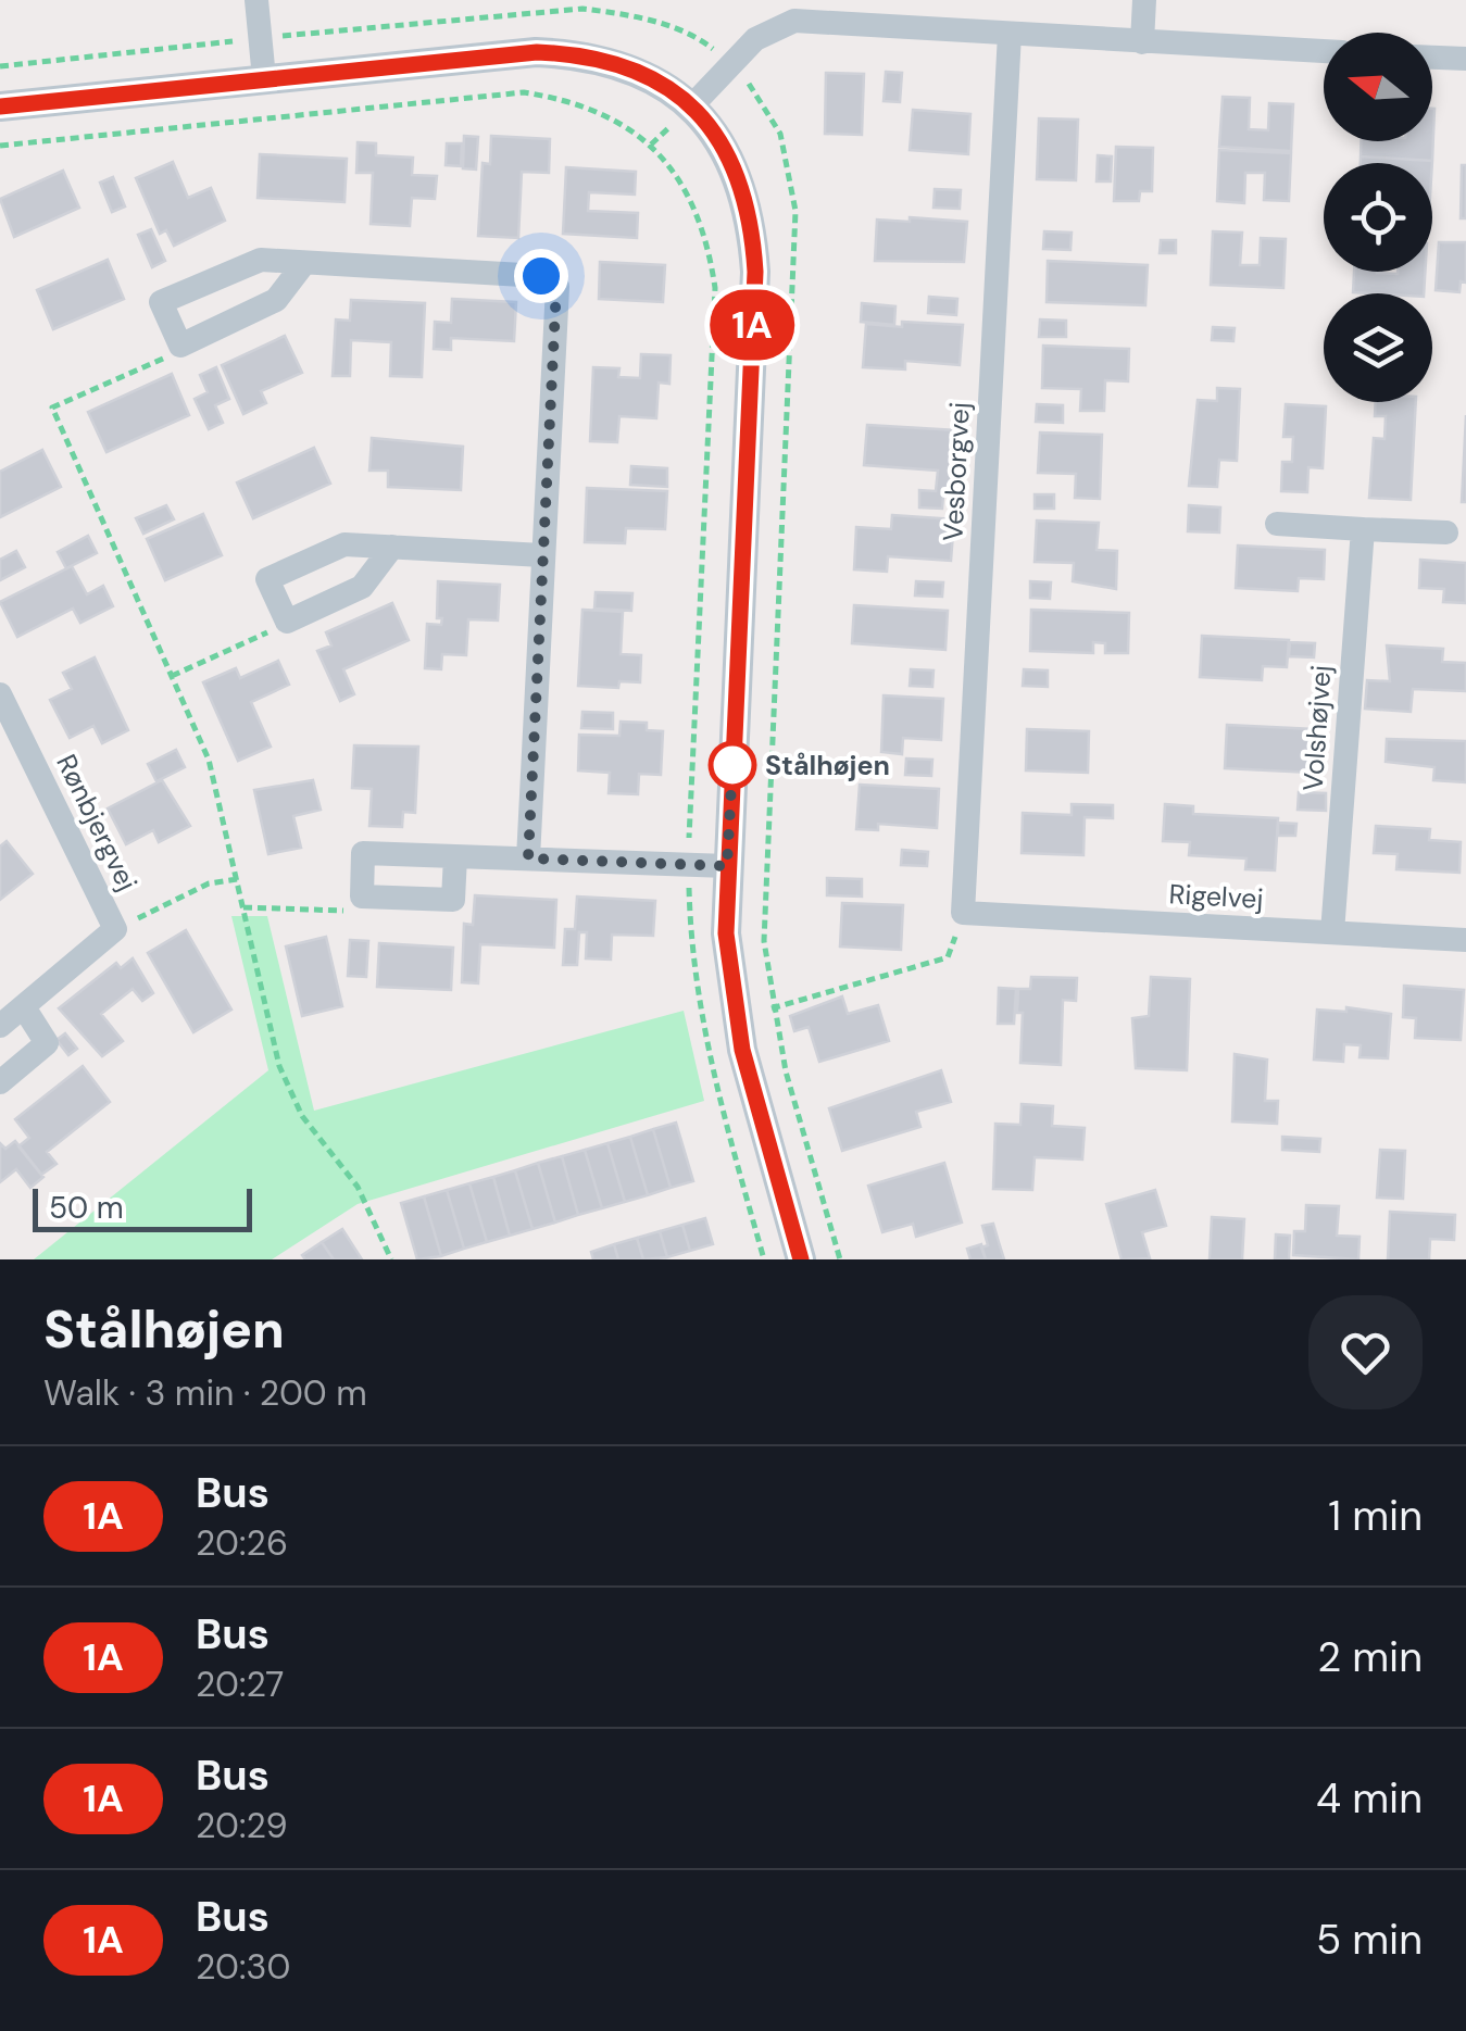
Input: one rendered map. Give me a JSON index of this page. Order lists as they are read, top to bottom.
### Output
{
  "streets": {
    "street": [
      "Vesborgvej",
      "Volshøjvej",
      "Rønbjergvej",
      "Rigelvej"
    ]
  },
  "crossings": [
    ["Vesborgvej", "Rigelvej"],
    ["Volshøjvej", "Rigelvej"]
  ],
  "places": ["Stålhøjen"],
  "lines": ["bus line 1A"],
  "scale_bar": "50 m",
  "north": "left",
  "page": {
    "on_map": "1A",
    "scale": "50 m",
    "heading": ["Stålhøjen", "Walk · 3 min · 200 m"],
    "list": [
      {
        "mark": "1A",
        "name": "Bus",
        "note": "20:26",
        "value": "1 min"
      },
      {
        "mark": "1A",
        "name": "Bus",
        "note": "20:27",
        "value": "2 min"
      },
      {
        "mark": "1A",
        "name": "Bus",
        "note": "20:29",
        "value": "4 min"
      },
      {
        "mark": "1A",
        "name": "Bus",
        "note": "20:30",
        "value": "5 min"
      }
    ]
  }
}
